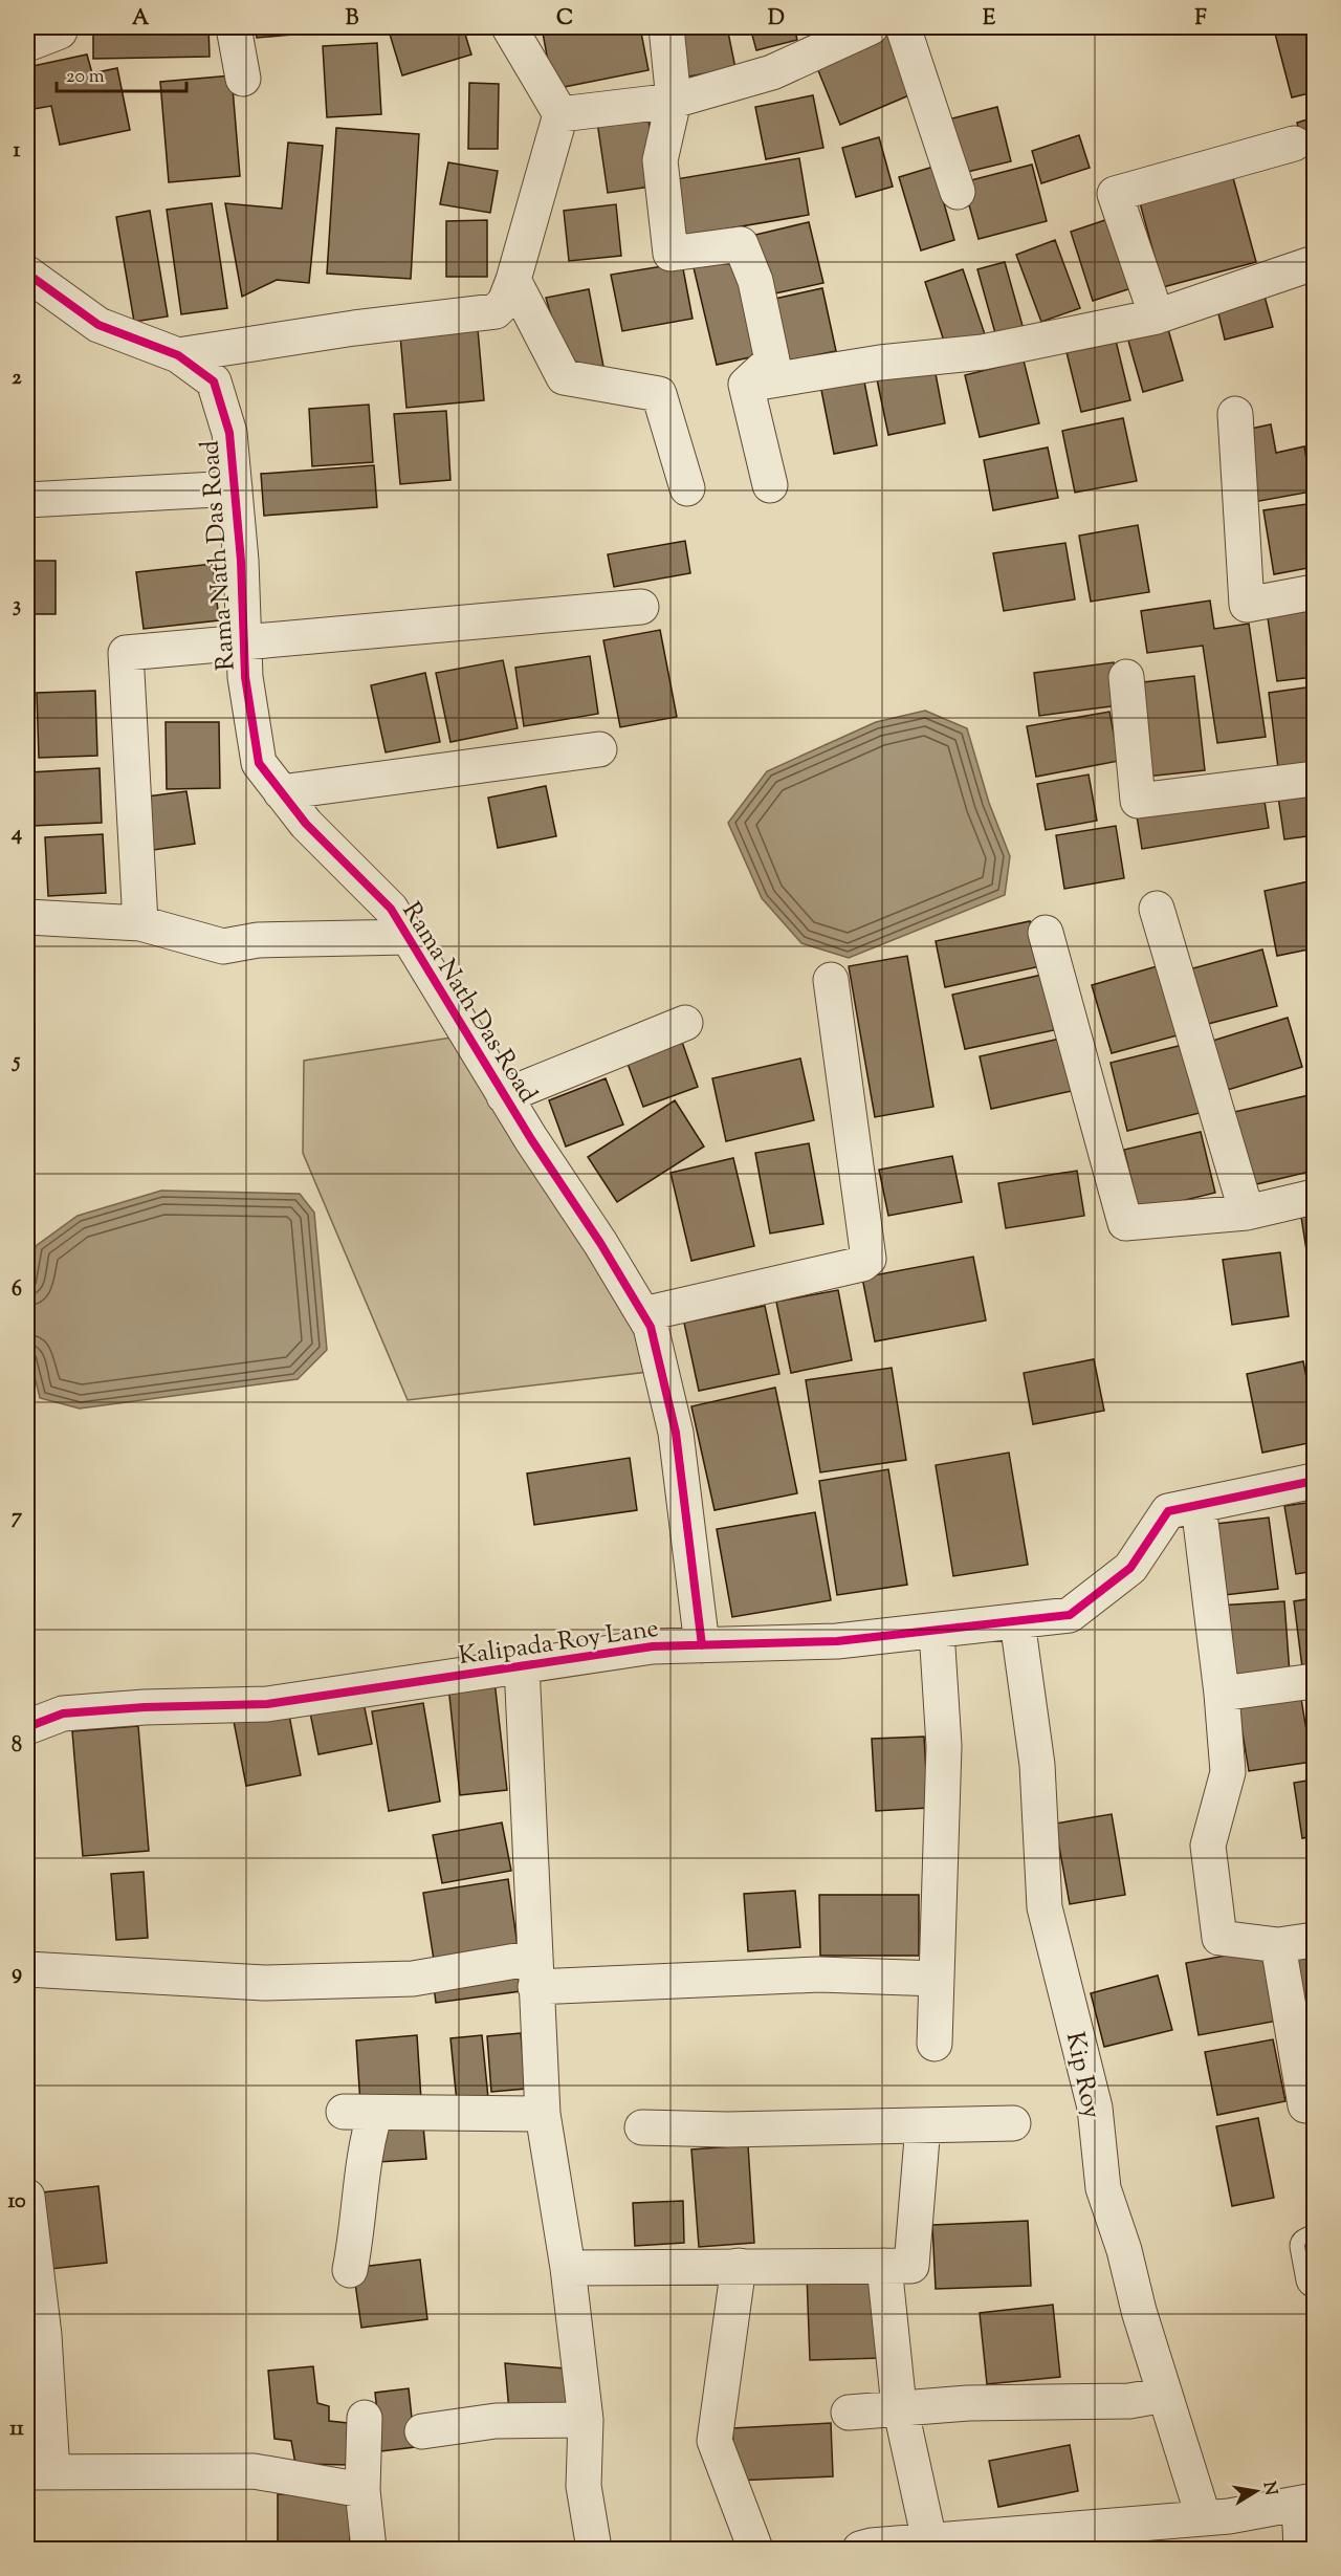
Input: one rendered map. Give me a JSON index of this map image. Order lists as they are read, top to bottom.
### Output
{
  "streets": {
    "street": ["Rama Nath Das Road", "Kalipada Roy Lane", "Kip Roy"]
  },
  "crossings": [
    ["Rama Nath Das Road", "Kalipada Roy Lane"],
    ["Kalipada Roy Lane", "Kip Roy"]
  ],
  "scale_bar": "20 m",
  "north": "right",
  "grid": {
    "columns": [
      "A",
      "B",
      "C",
      "D",
      "E",
      "F"
    ],
    "rows": [
      "1",
      "2",
      "3",
      "4",
      "5",
      "6",
      "7",
      "8",
      "9",
      "10",
      "11"
    ]
  }
}
